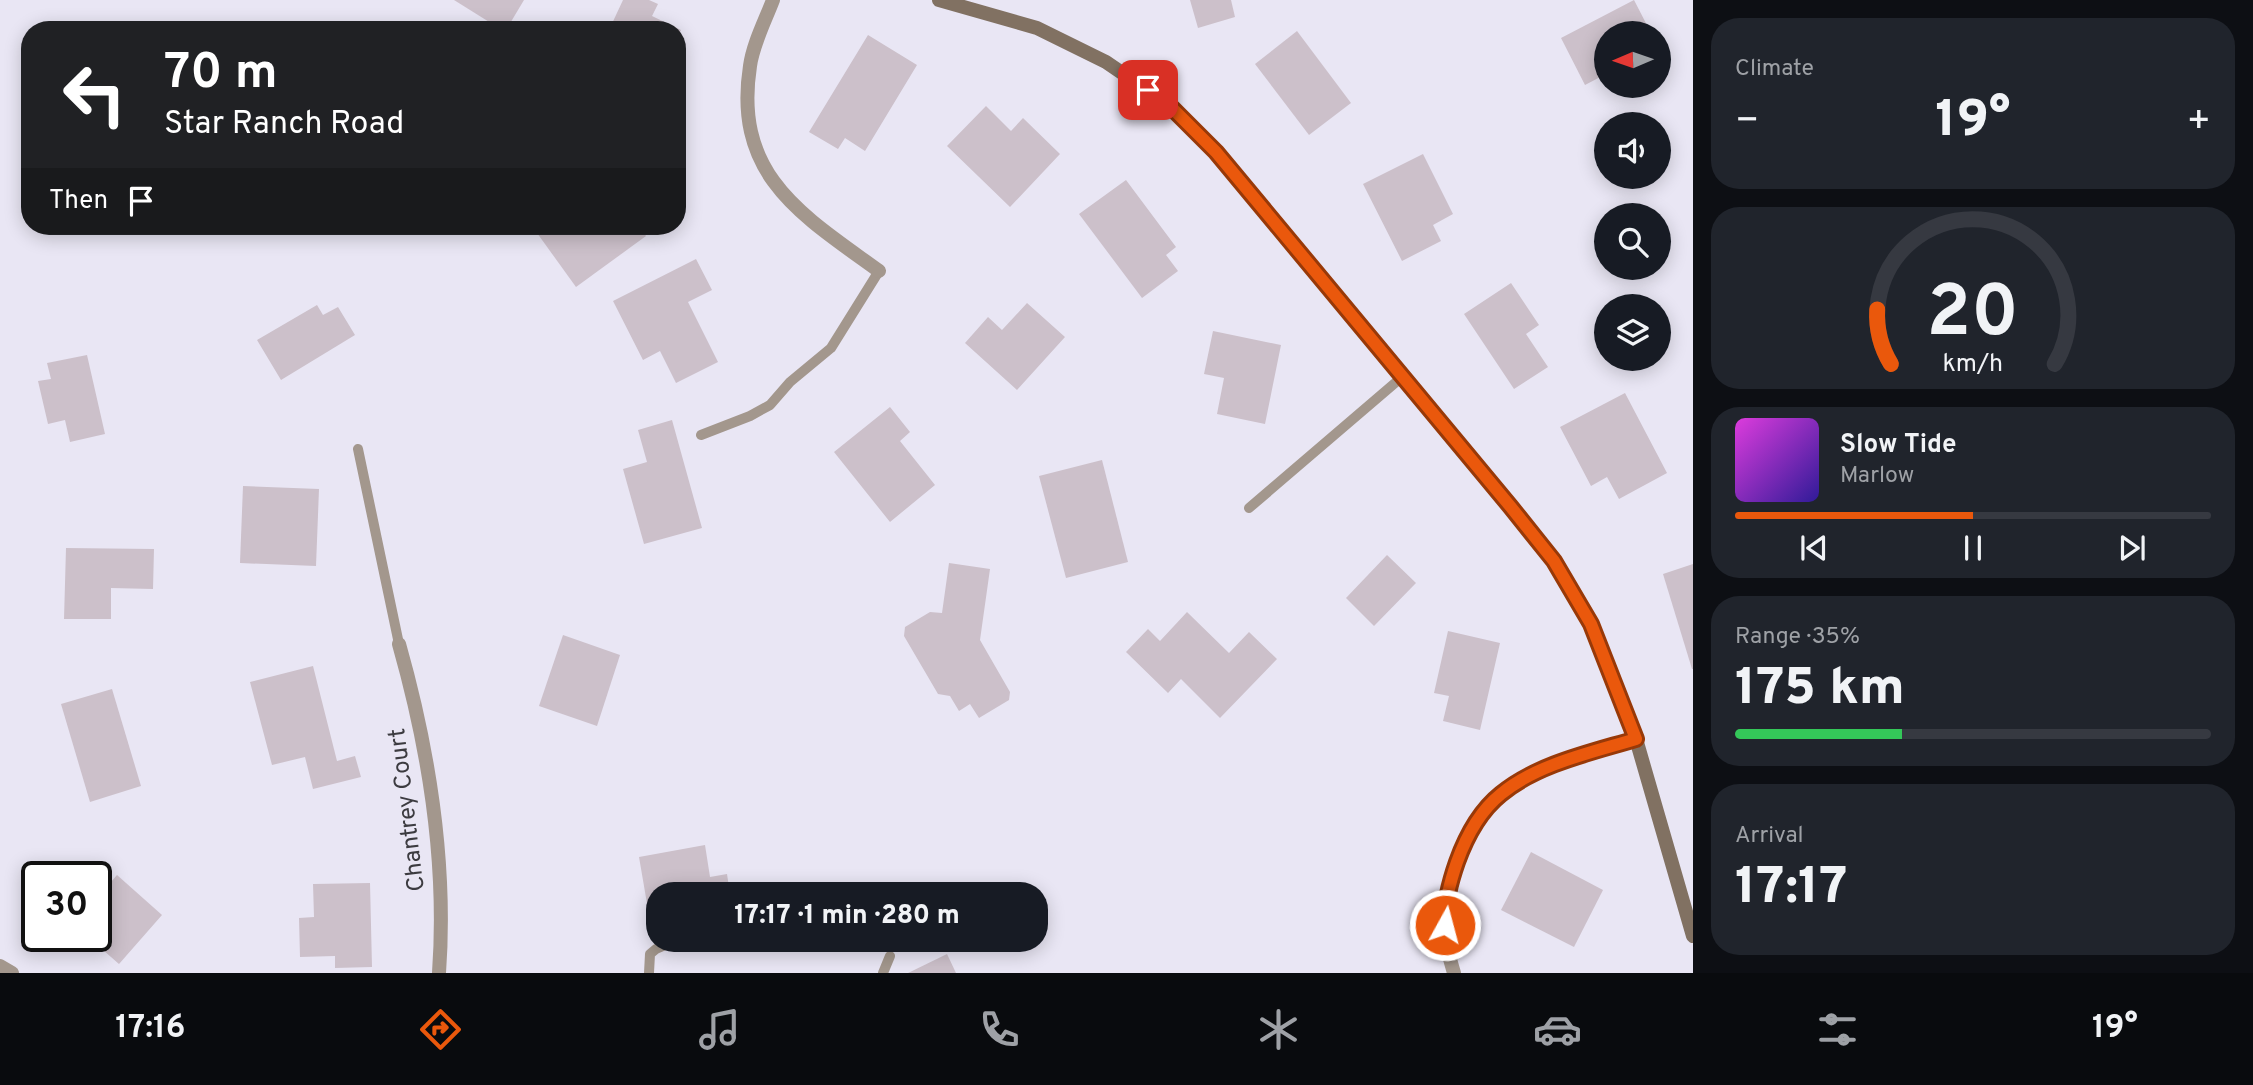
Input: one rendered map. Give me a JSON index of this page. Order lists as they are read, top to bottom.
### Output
{
  "streets": {
    "street": ["Chantrey Court"]
  },
  "north": "left",
  "page": {
    "tile": [
      "Climate",
      ["Range · 35%", "175 km"],
      ["Arrival", "17:17"]
    ],
    "turn": ["70 m", "Star Ranch Road"],
    "heat": ["−", "19°", "+"],
    "then": "Then",
    "song": ["Slow Tide", "Marlow"],
    "limit": "30",
    "trip": "17:17 · 1 min · 280 m",
    "tabs": ["17:16", "19°"],
    "gauge": ["20", "km/h"]
  }
}
